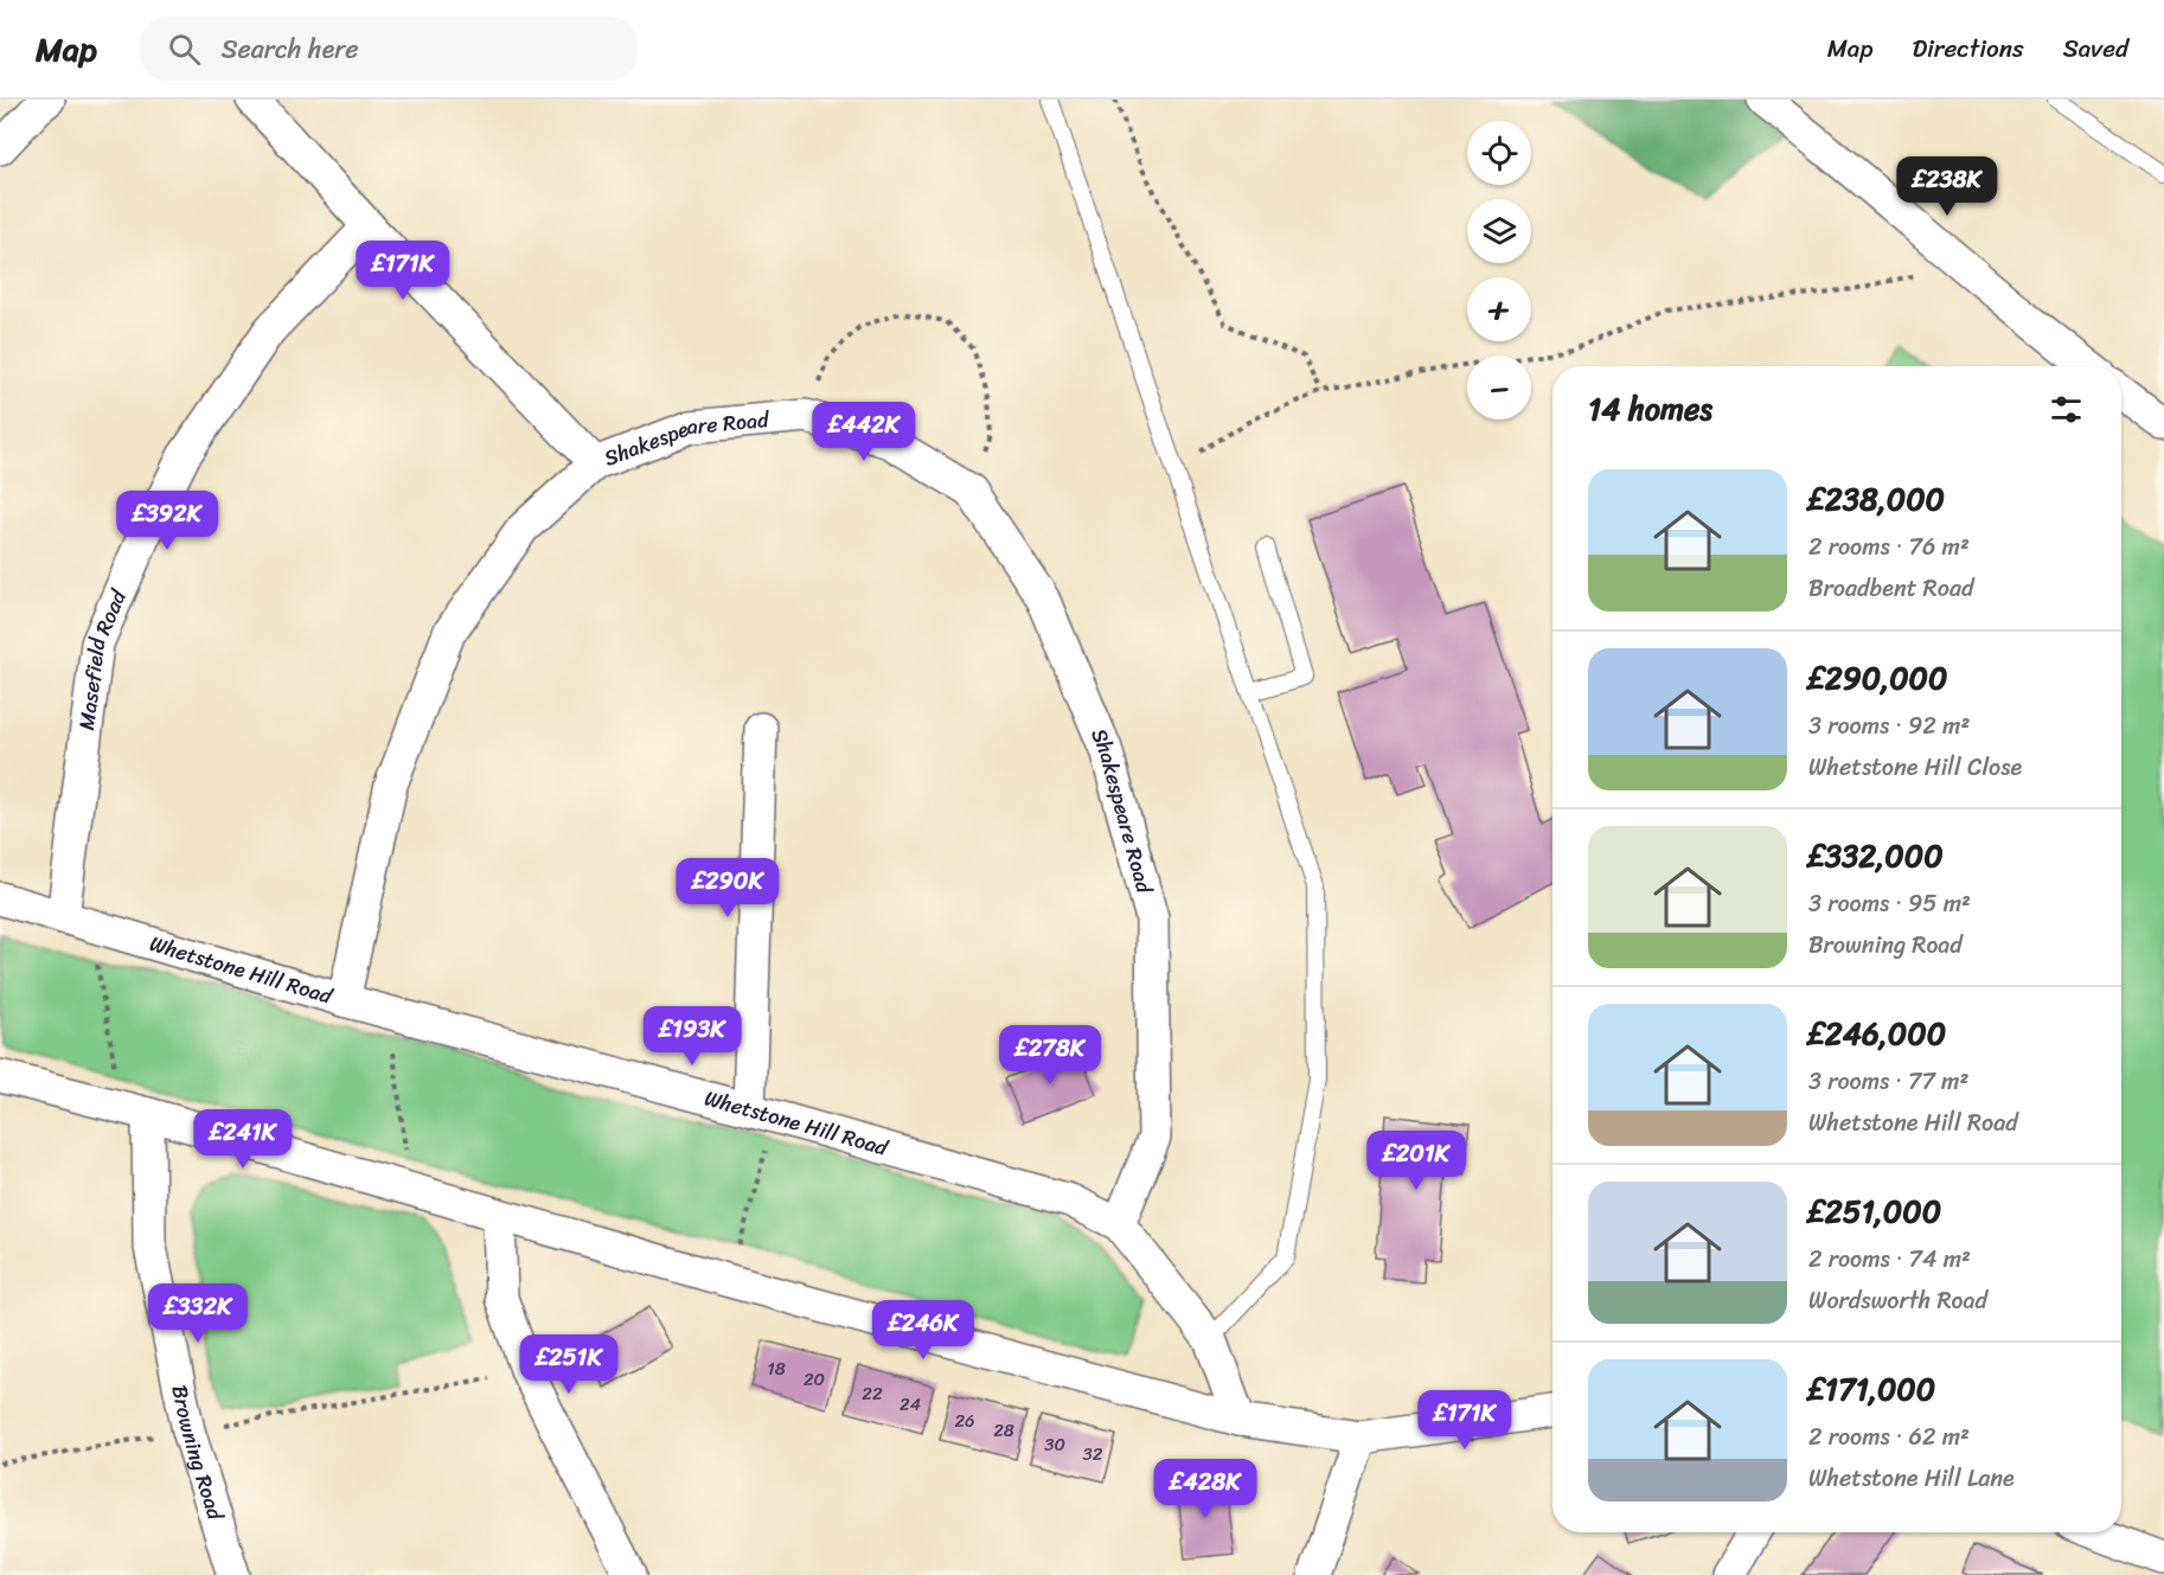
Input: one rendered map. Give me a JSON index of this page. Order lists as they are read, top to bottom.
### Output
{
  "streets": {
    "street": [
      "Shakespeare Road",
      "Masefield Road",
      "Whetstone Hill Road",
      "Browning Road"
    ]
  },
  "crossings": [
    ["Shakespeare Road", "Whetstone Hill Road"],
    ["Masefield Road", "Whetstone Hill Road"]
  ],
  "house_numbers": [
    "18",
    "20",
    "22",
    "24",
    "26",
    "28",
    "30",
    "32"
  ],
  "page": {
    "header": "Map",
    "search": "Search here",
    "nav": ["Map", "Directions", "Saved"],
    "map_buttons": ["+", "−"],
    "price": [
      "£238K",
      "£171K",
      "£442K",
      "£392K",
      "£290K",
      "£193K",
      "£278K",
      "£241K",
      "£201K",
      "£332K",
      "£246K",
      "£251K",
      "£171K",
      "£428K"
    ],
    "heading": "14 homes",
    "list": [
      {
        "name": "£238,000",
        "note": "2 rooms · 76 m² · Broadbent Road"
      },
      {
        "name": "£290,000",
        "note": "3 rooms · 92 m² · Whetstone Hill Close"
      },
      {
        "name": "£332,000",
        "note": "3 rooms · 95 m² · Browning Road"
      },
      {
        "name": "£246,000",
        "note": "3 rooms · 77 m² · Whetstone Hill Road"
      },
      {
        "name": "£251,000",
        "note": "2 rooms · 74 m² · Wordsworth Road"
      },
      {
        "name": "£171,000",
        "note": "2 rooms · 62 m² · Whetstone Hill Lane"
      }
    ]
  }
}
